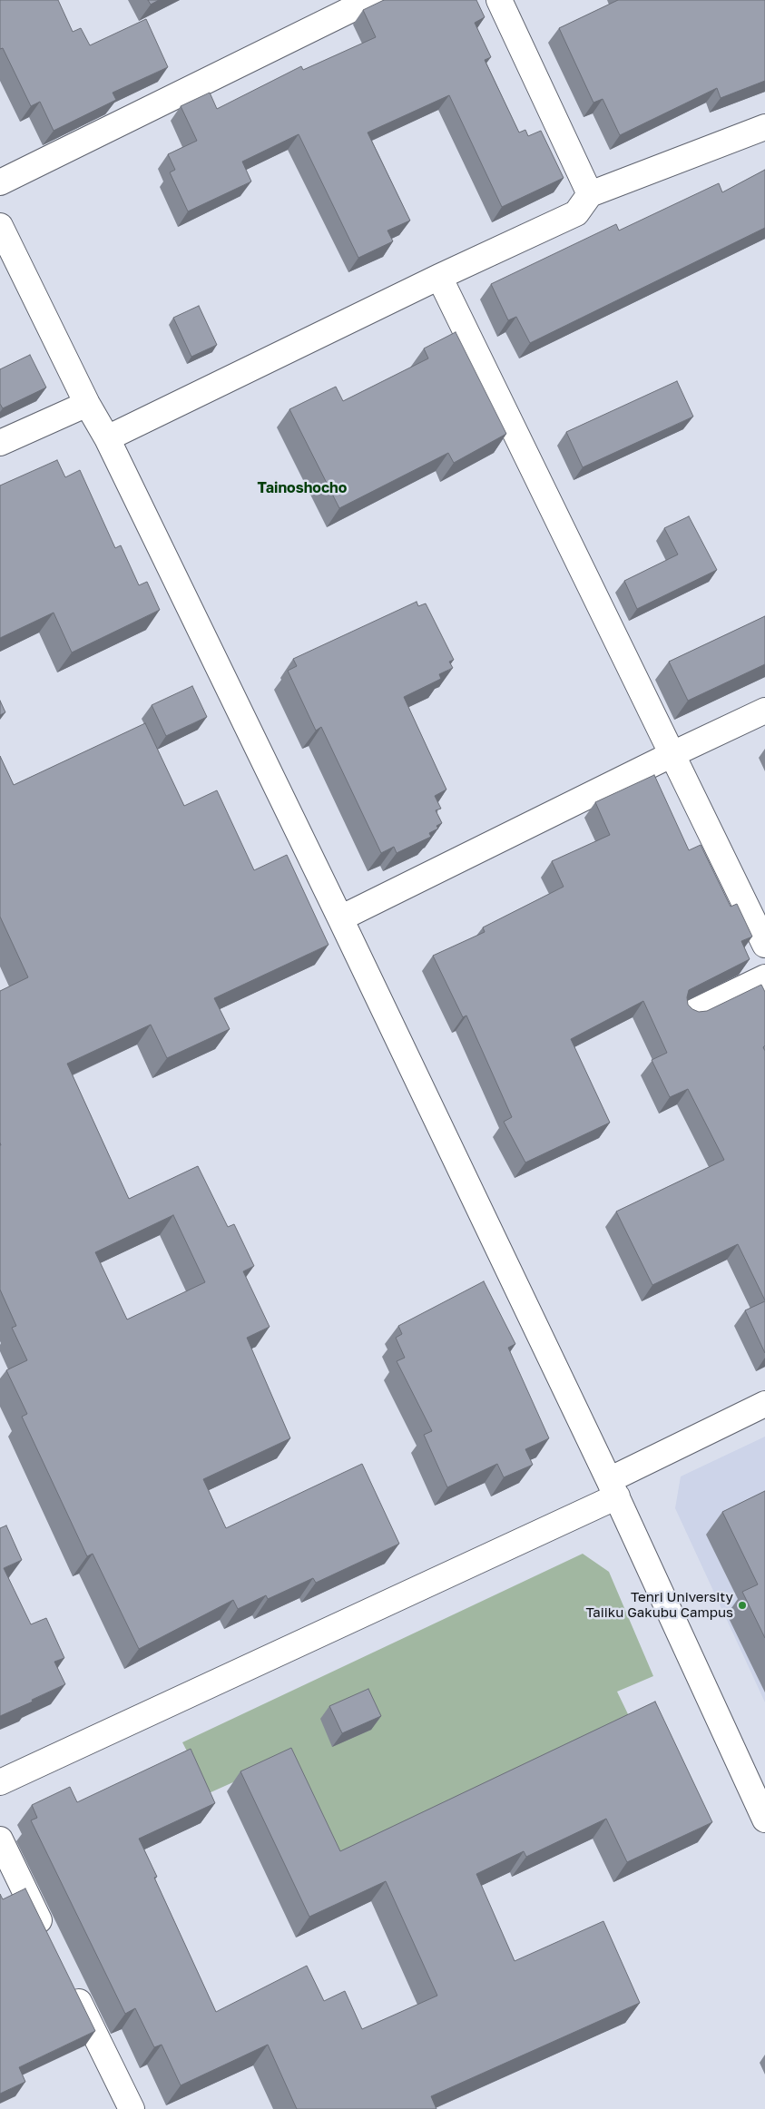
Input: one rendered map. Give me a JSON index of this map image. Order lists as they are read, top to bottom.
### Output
{
  "districts": ["Tainoshocho"],
  "places": ["Tenri University Taiiku Gakubu Campus"]
}
